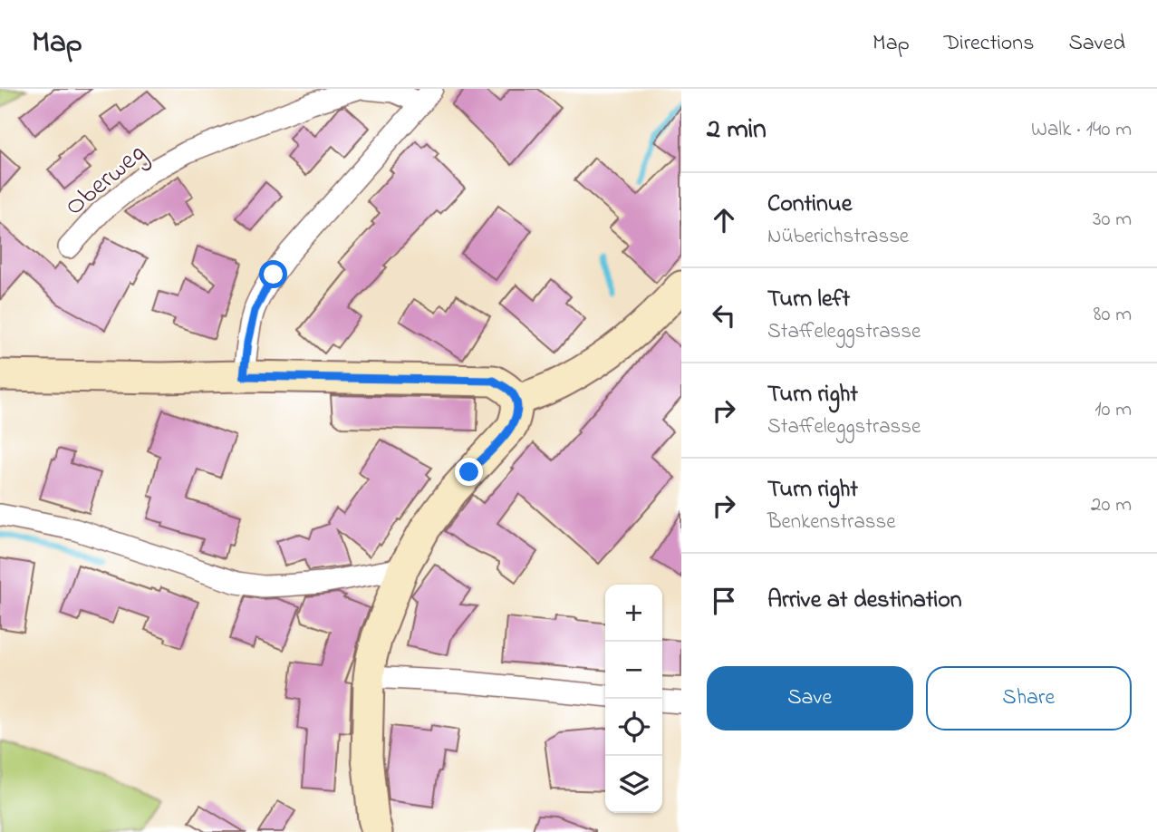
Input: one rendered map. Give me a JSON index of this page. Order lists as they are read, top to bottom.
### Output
{
  "streets": {
    "street": ["Oberweg"]
  },
  "page": {
    "header": "Map",
    "nav": ["Map", "Directions", "Saved"],
    "heading": ["2 min", "Walk · 140 m"],
    "list": [
      ["Continue", "Nüberichstrasse", "30 m"],
      ["Turn left", "Staffeleggstrasse", "80 m"],
      ["Turn right", "Staffeleggstrasse", "10 m"],
      ["Turn right", "Benkenstrasse", "20 m"],
      "Arrive at destination"
    ],
    "map_buttons": ["+", "−"],
    "buttons": ["Save", "Share"]
  }
}
